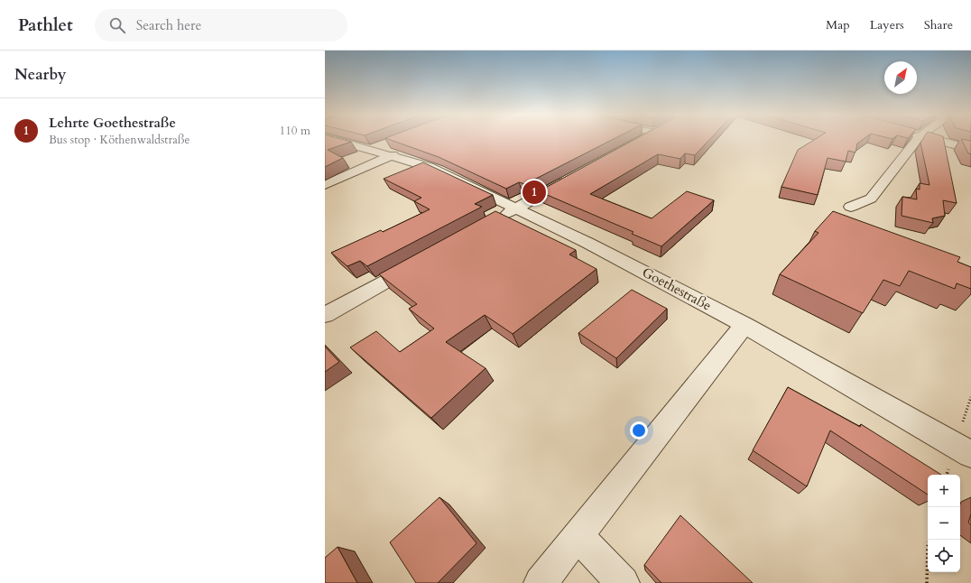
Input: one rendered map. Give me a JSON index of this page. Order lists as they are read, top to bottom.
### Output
{
  "streets": {
    "street": ["Goethestraße"]
  },
  "north": "top right",
  "page": {
    "header": "Pathlet",
    "search": "Search here",
    "nav": ["Map", "Layers", "Share"],
    "heading": "Nearby",
    "list": [
      {
        "mark": "1",
        "name": "Lehrte Goethestraße",
        "note": "Bus stop · Köthenwaldstraße",
        "value": "110 m"
      }
    ],
    "pins": "1",
    "map_buttons": ["+", "−"]
  }
}
